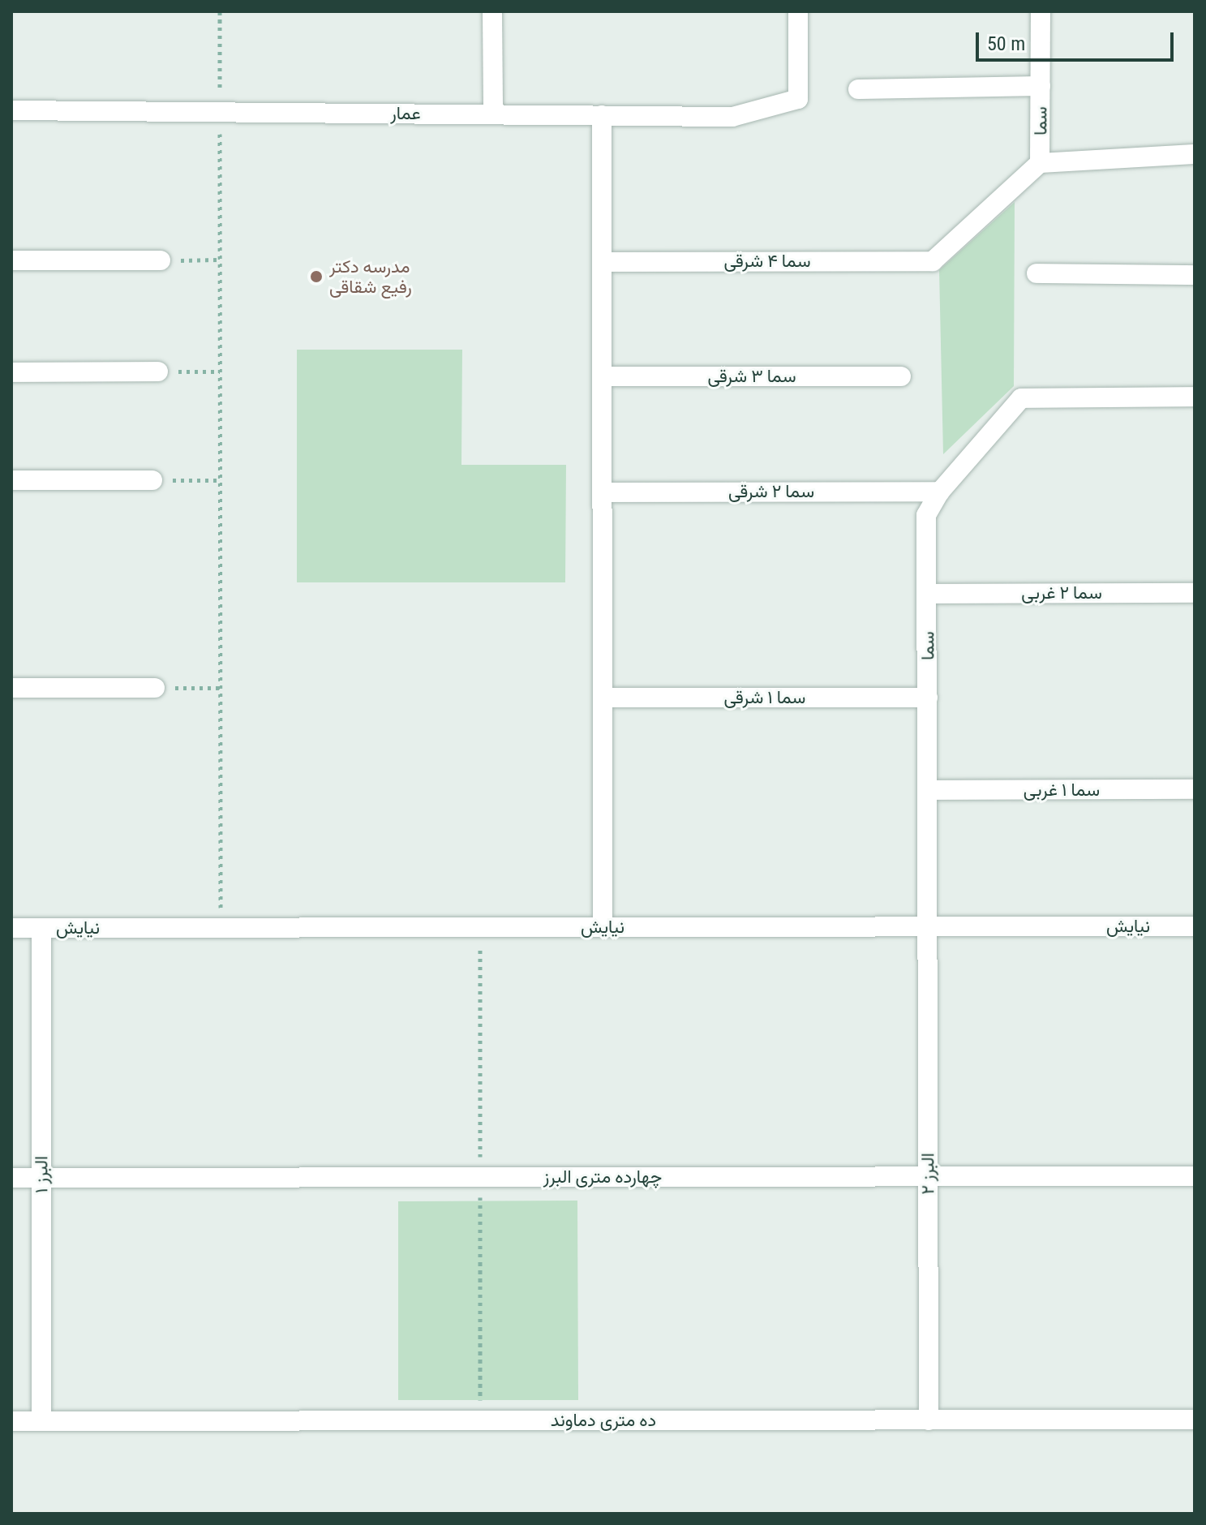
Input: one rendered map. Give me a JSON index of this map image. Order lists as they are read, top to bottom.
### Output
{
  "streets": {
    "street": [
      "عمار",
      "سما",
      "سما ۴ شرقی",
      "سما ۳ شرقی",
      "سما ۲ شرقی",
      "سما ۲ غربی",
      "سما ۱ شرقی",
      "سما ۱ غربی",
      "نیایش",
      "البرز ۲",
      "البرز ۱",
      "چهارده متری البرز",
      "ده متری دماوند"
    ]
  },
  "crossings": [
    ["سما", "سما ۴ شرقی"],
    ["سما", "سما ۲ شرقی"],
    ["سما", "سما ۲ غربی"],
    ["سما", "سما ۱ شرقی"],
    ["سما", "سما ۱ غربی"],
    ["سما", "نیایش"],
    ["سما", "البرز ۲"],
    ["نیایش", "البرز ۲"],
    ["نیایش", "البرز ۱"],
    ["البرز ۲", "چهارده متری البرز"],
    ["البرز ۲", "ده متری دماوند"],
    ["البرز ۱", "چهارده متری البرز"],
    ["البرز ۱", "ده متری دماوند"]
  ],
  "places": ["مدرسه دکتر رفیع شقاقی"],
  "scale_bar": "50 m"
}
